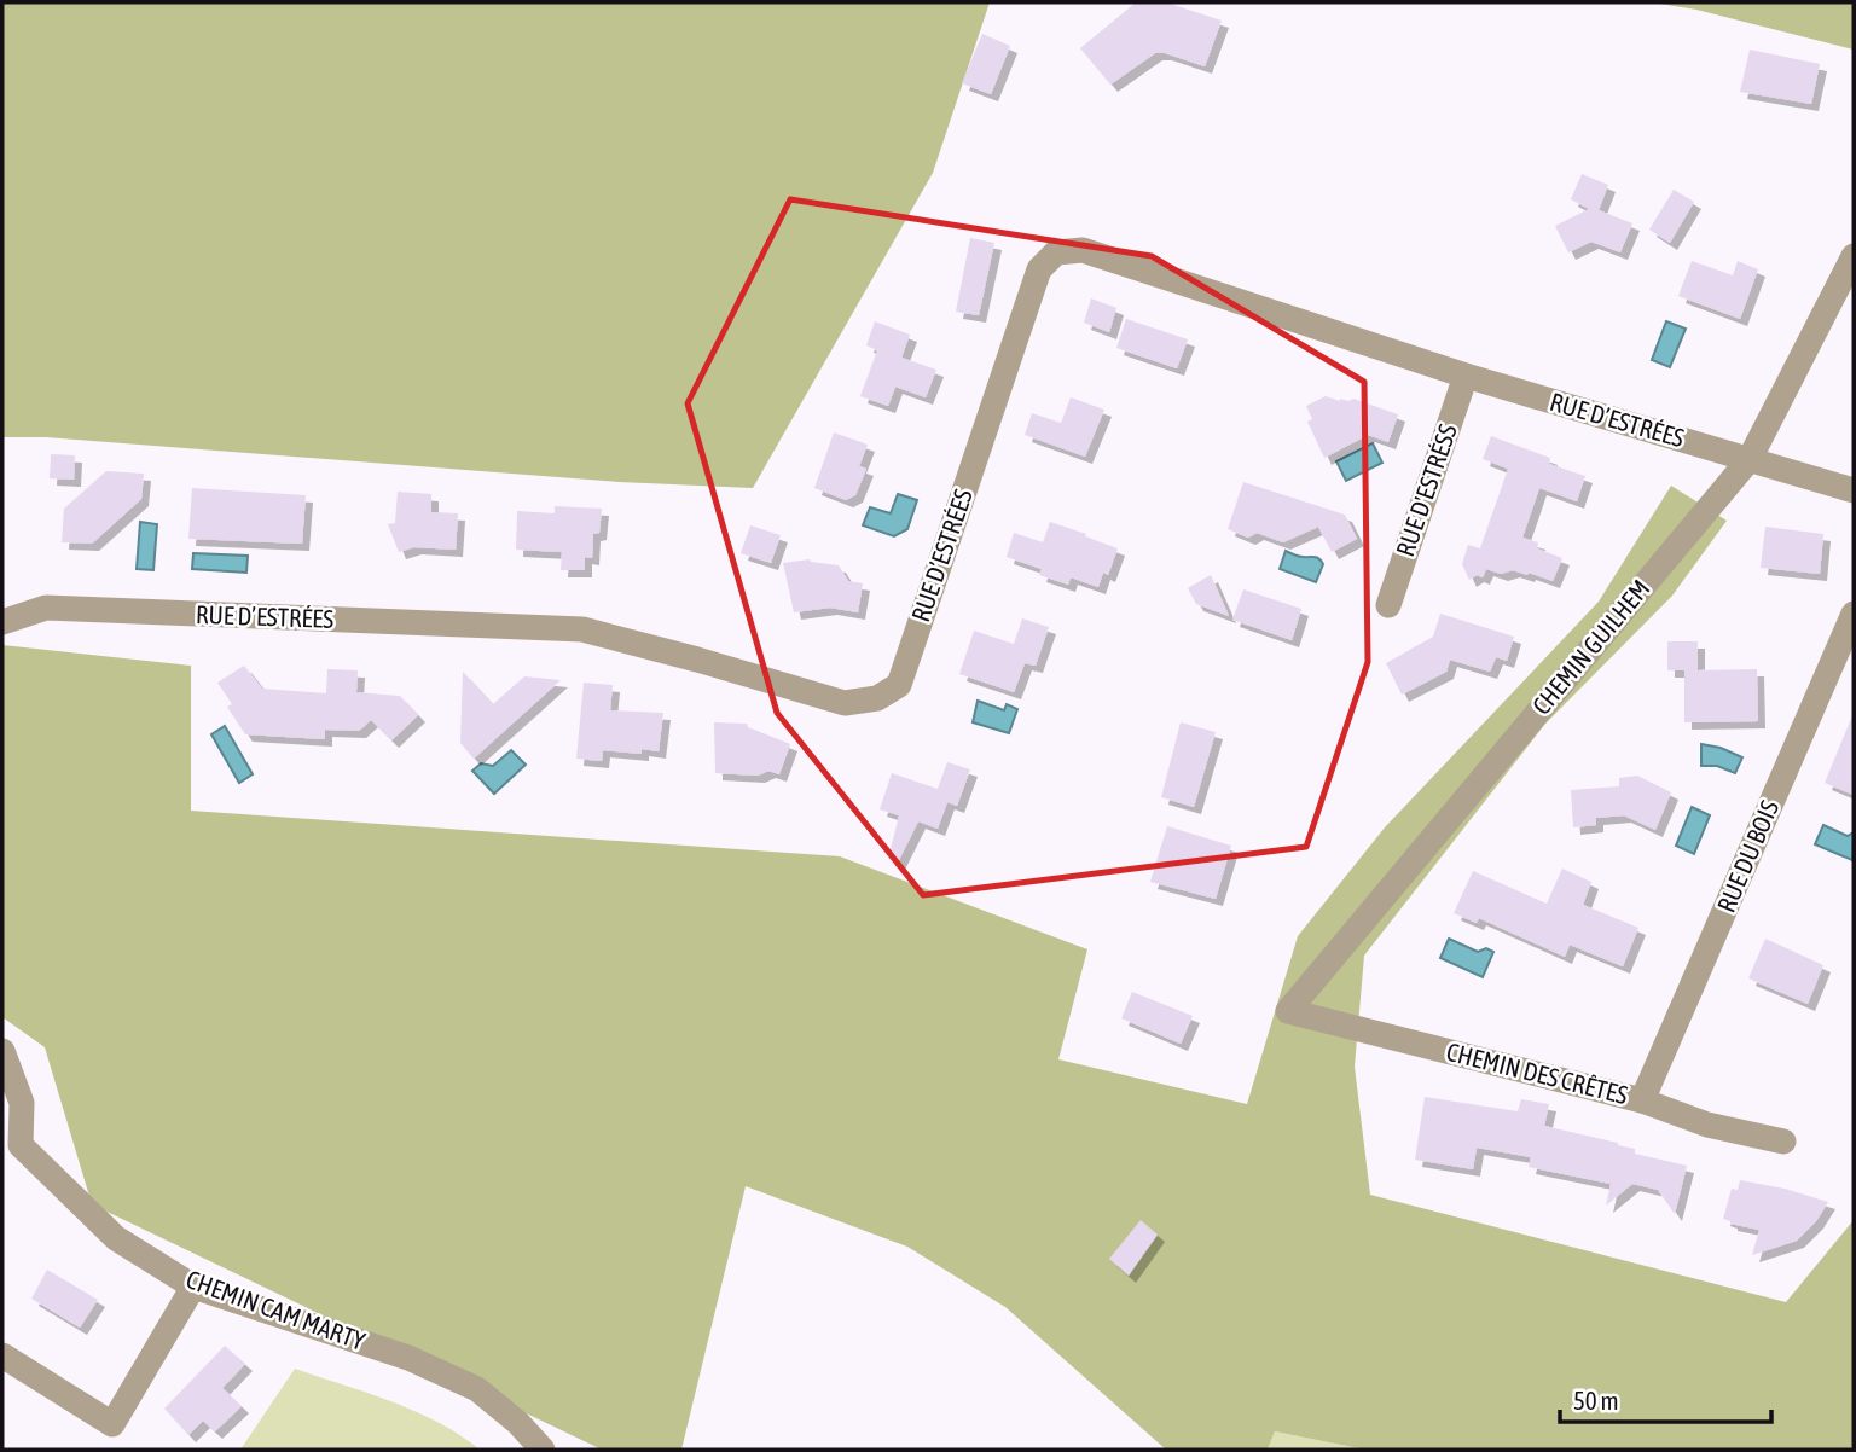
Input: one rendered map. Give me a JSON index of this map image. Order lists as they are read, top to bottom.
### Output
{
  "streets": {
    "street": [
      "RUE D’ESTRÉES",
      "RUE D'ESTRÉSS",
      "CHEMIN GUILHEM",
      "RUE DU BOIS",
      "CHEMIN DES CRÊTES",
      "CHEMIN CAM MARTY"
    ]
  },
  "crossings": [
    ["RUE D’ESTRÉES", "RUE D'ESTRÉSS"],
    ["RUE D’ESTRÉES", "CHEMIN GUILHEM"],
    ["CHEMIN GUILHEM", "CHEMIN DES CRÊTES"],
    ["RUE DU BOIS", "CHEMIN DES CRÊTES"]
  ],
  "scale_bar": "50 m"
}
